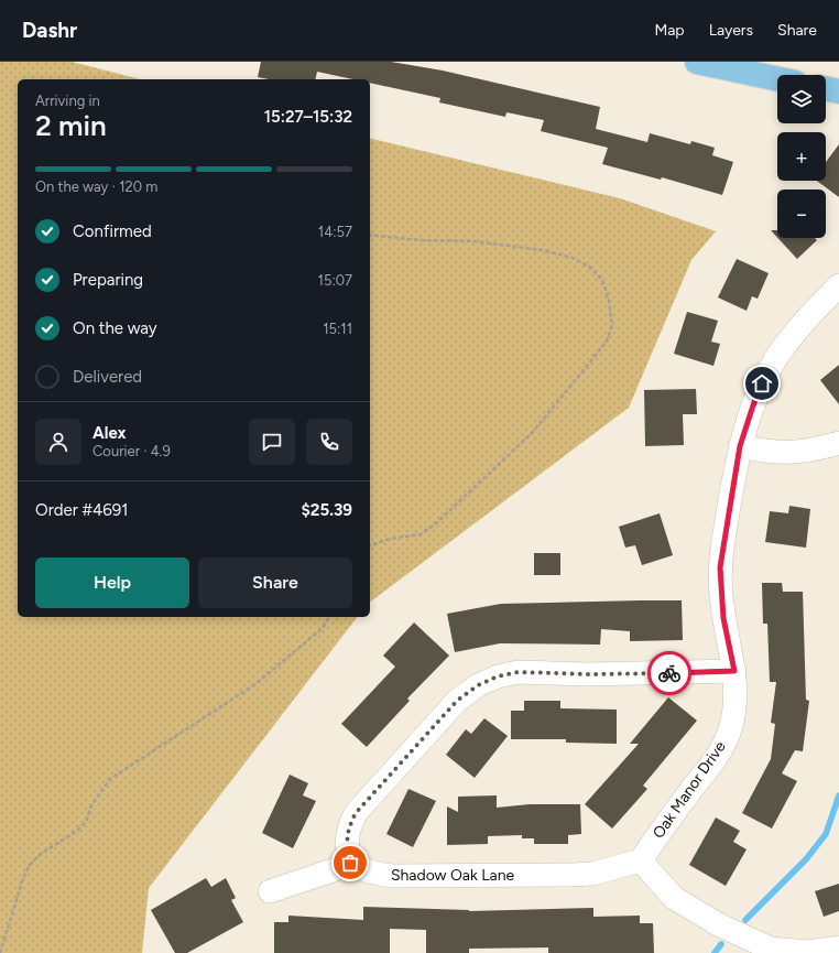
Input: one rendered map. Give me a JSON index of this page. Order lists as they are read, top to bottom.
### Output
{
  "streets": {
    "street": ["Oak Manor Drive", "Shadow Oak Lane"]
  },
  "crossings": [
    ["Oak Manor Drive", "Shadow Oak Lane"]
  ],
  "page": {
    "header": "Dashr",
    "nav": ["Map", "Layers", "Share"],
    "map_buttons": ["+", "−"],
    "heading": ["2 min", "Arriving in", "15:27–15:32"],
    "panel": [
      "Alex",
      "Courier · 4.9",
      "Order #4691",
      "$25.39"
    ],
    "bar": "On the way · 120 m",
    "list": [
      ["Confirmed", "14:57"],
      ["Preparing", "15:07"],
      ["On the way", "15:11"],
      "Delivered"
    ],
    "buttons": ["Help", "Share"]
  }
}
